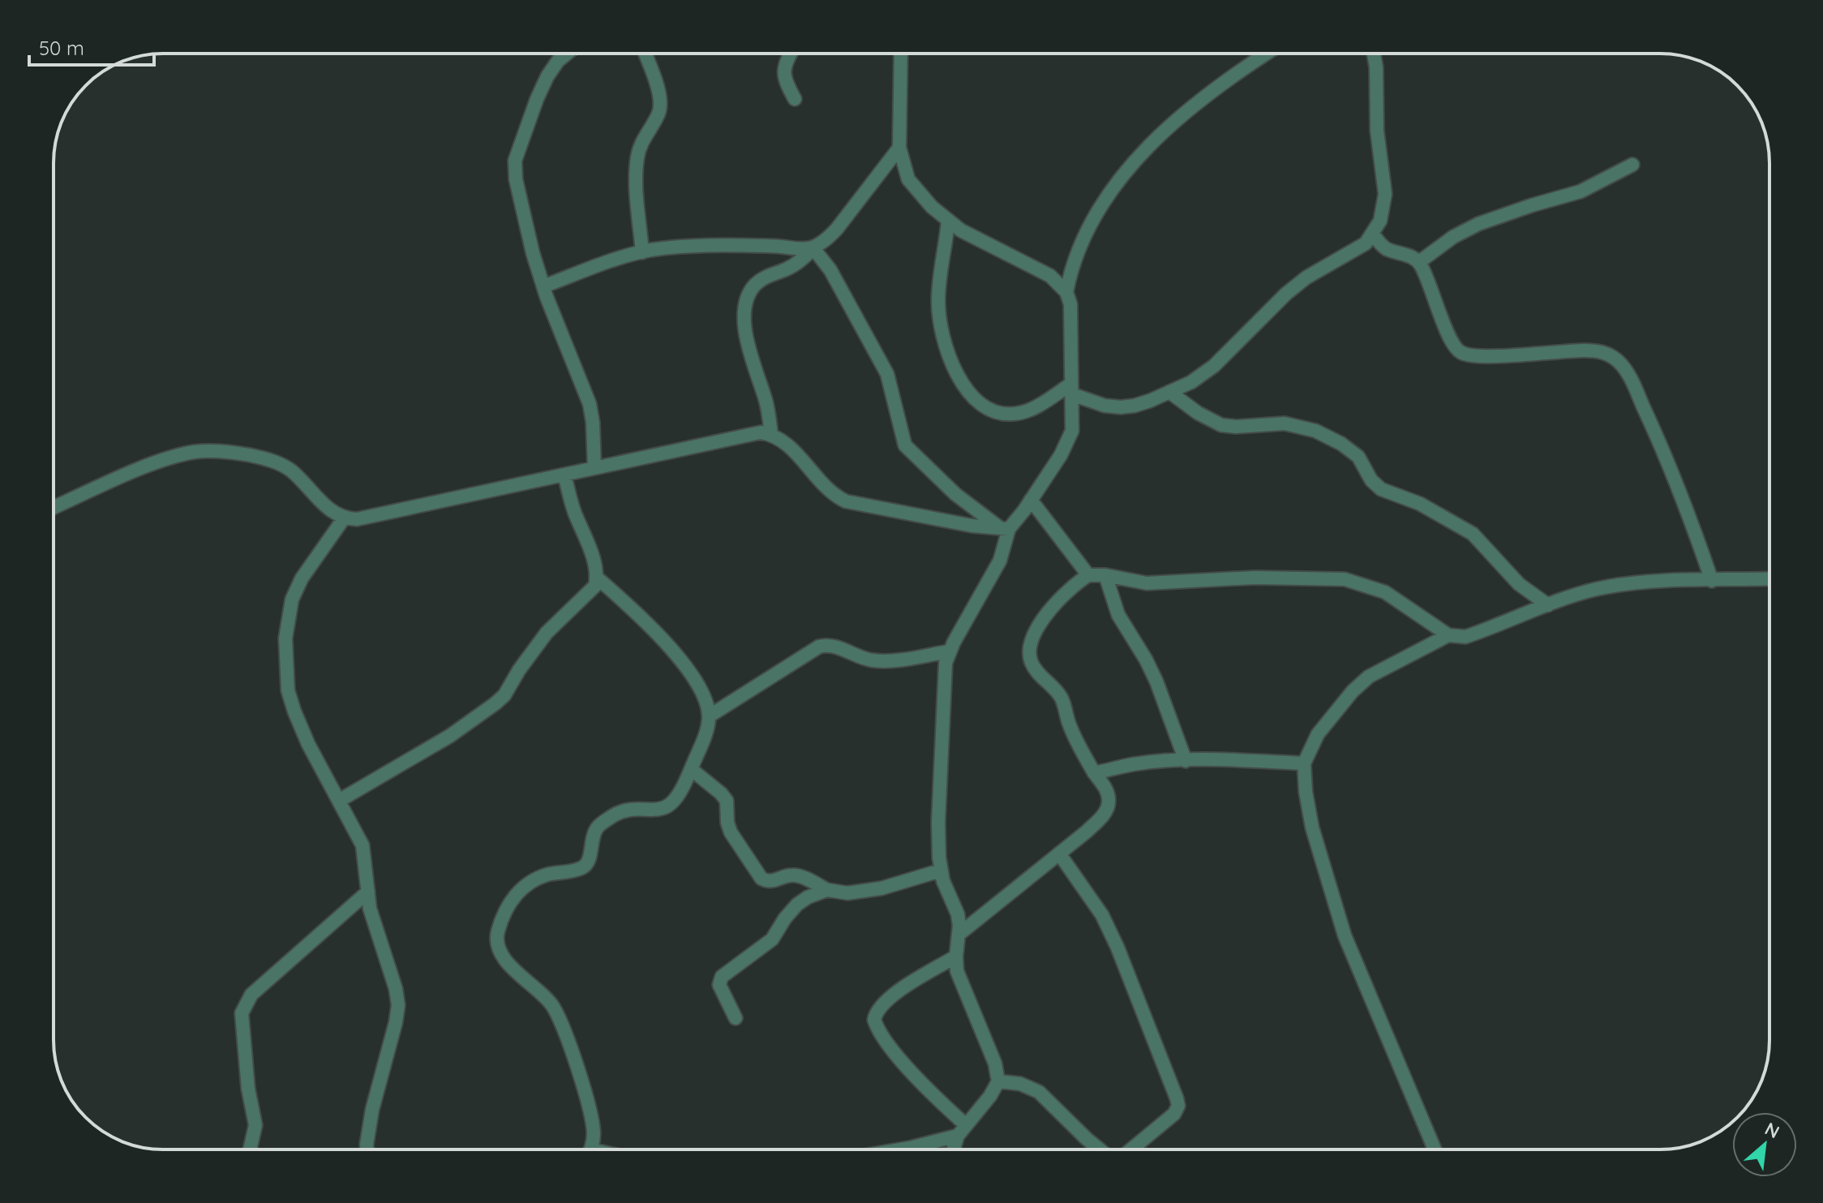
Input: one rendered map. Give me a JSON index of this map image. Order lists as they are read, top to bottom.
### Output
{
  "scale_bar": "50 m",
  "north": "top right"
}
